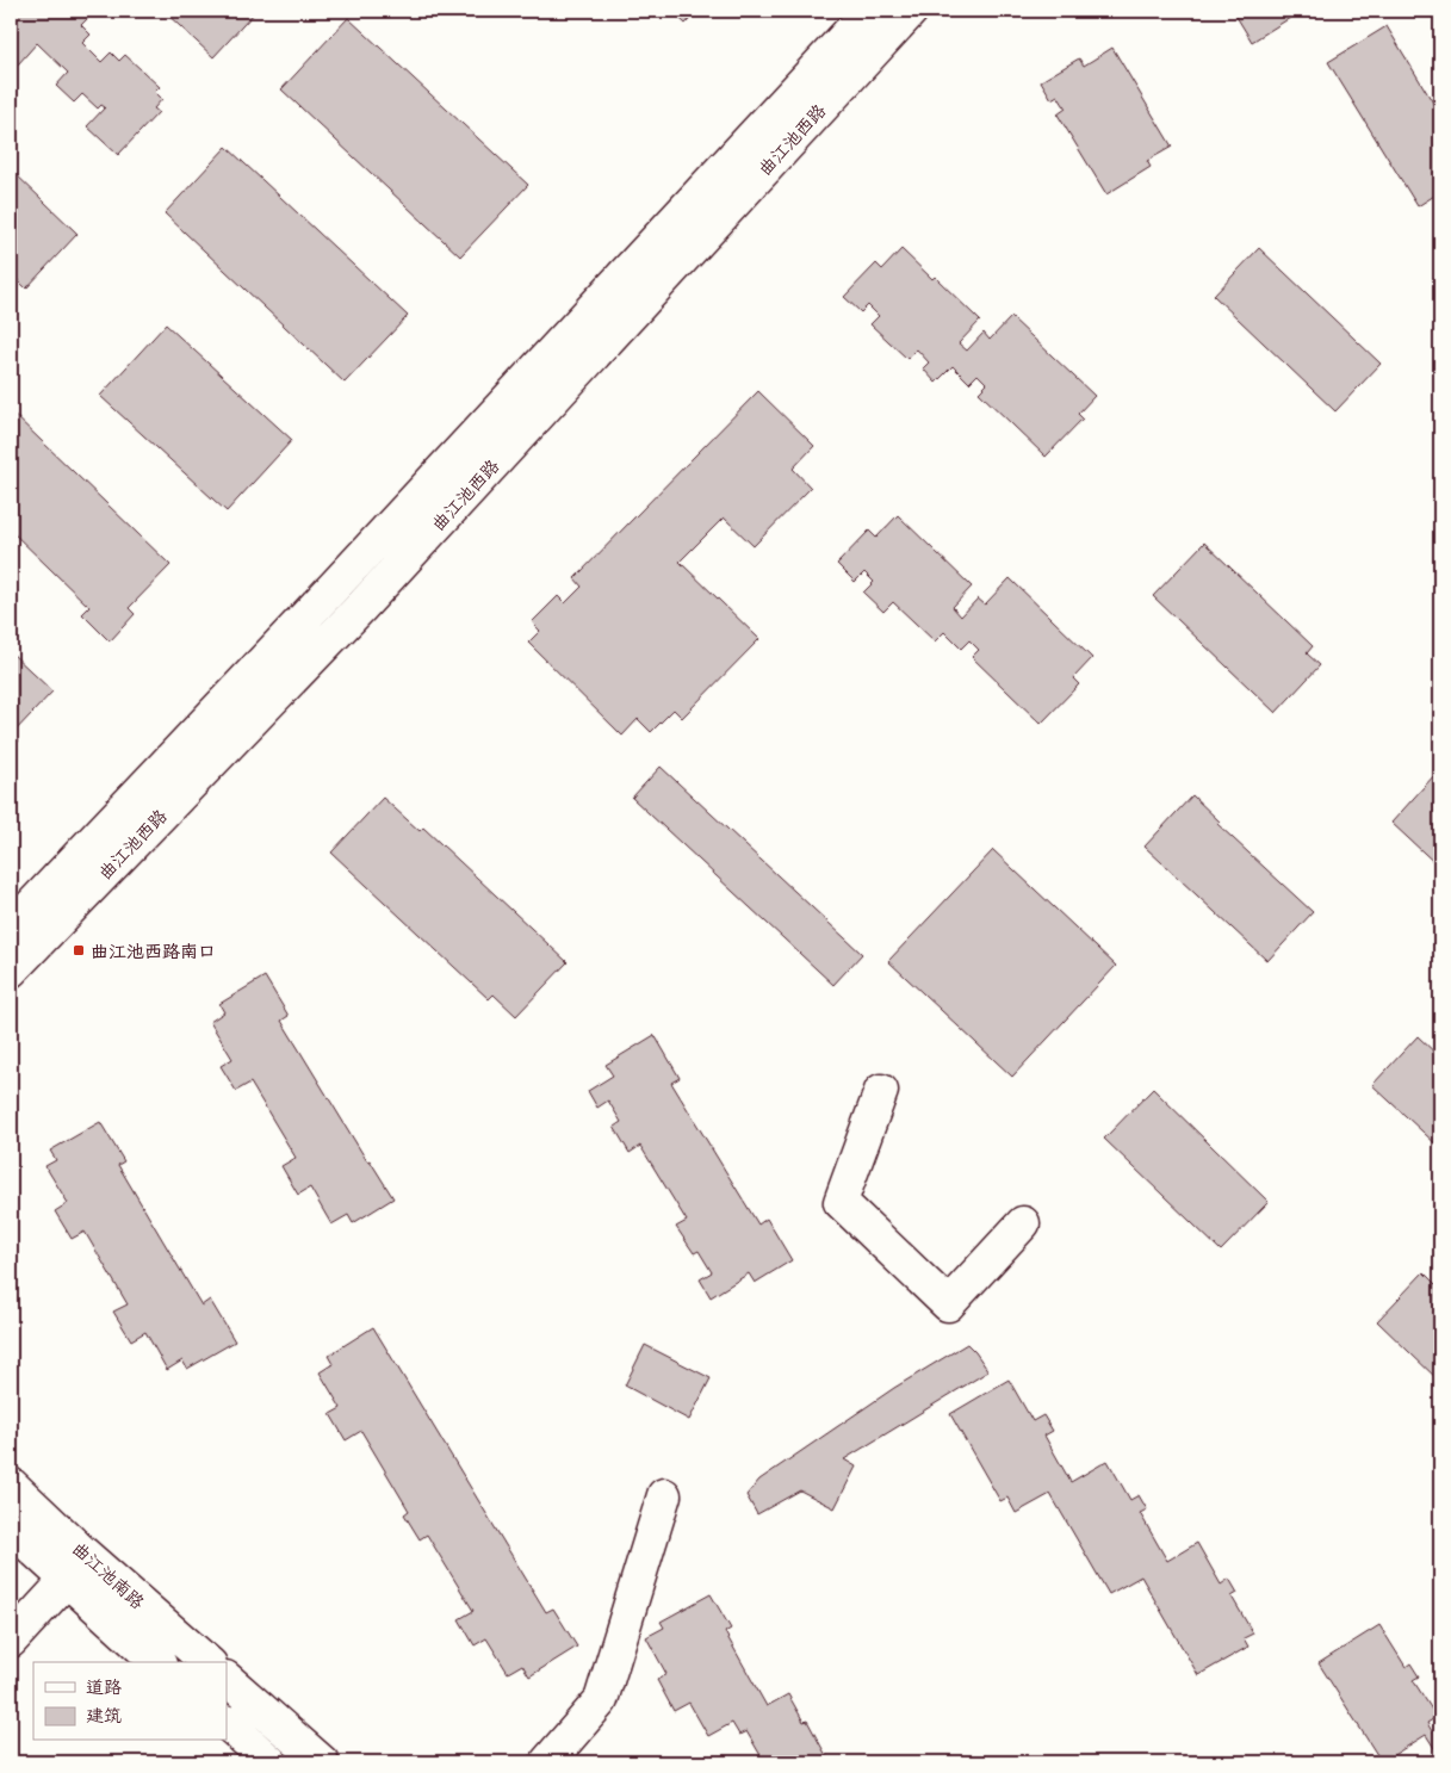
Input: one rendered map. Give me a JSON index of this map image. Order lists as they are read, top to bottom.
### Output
{
  "streets": {
    "street": ["曲江池西路", "曲江池南路"]
  },
  "places": {
    "transit": ["曲江池西路南口"]
  },
  "legend": ["道路", "建筑"]
}
